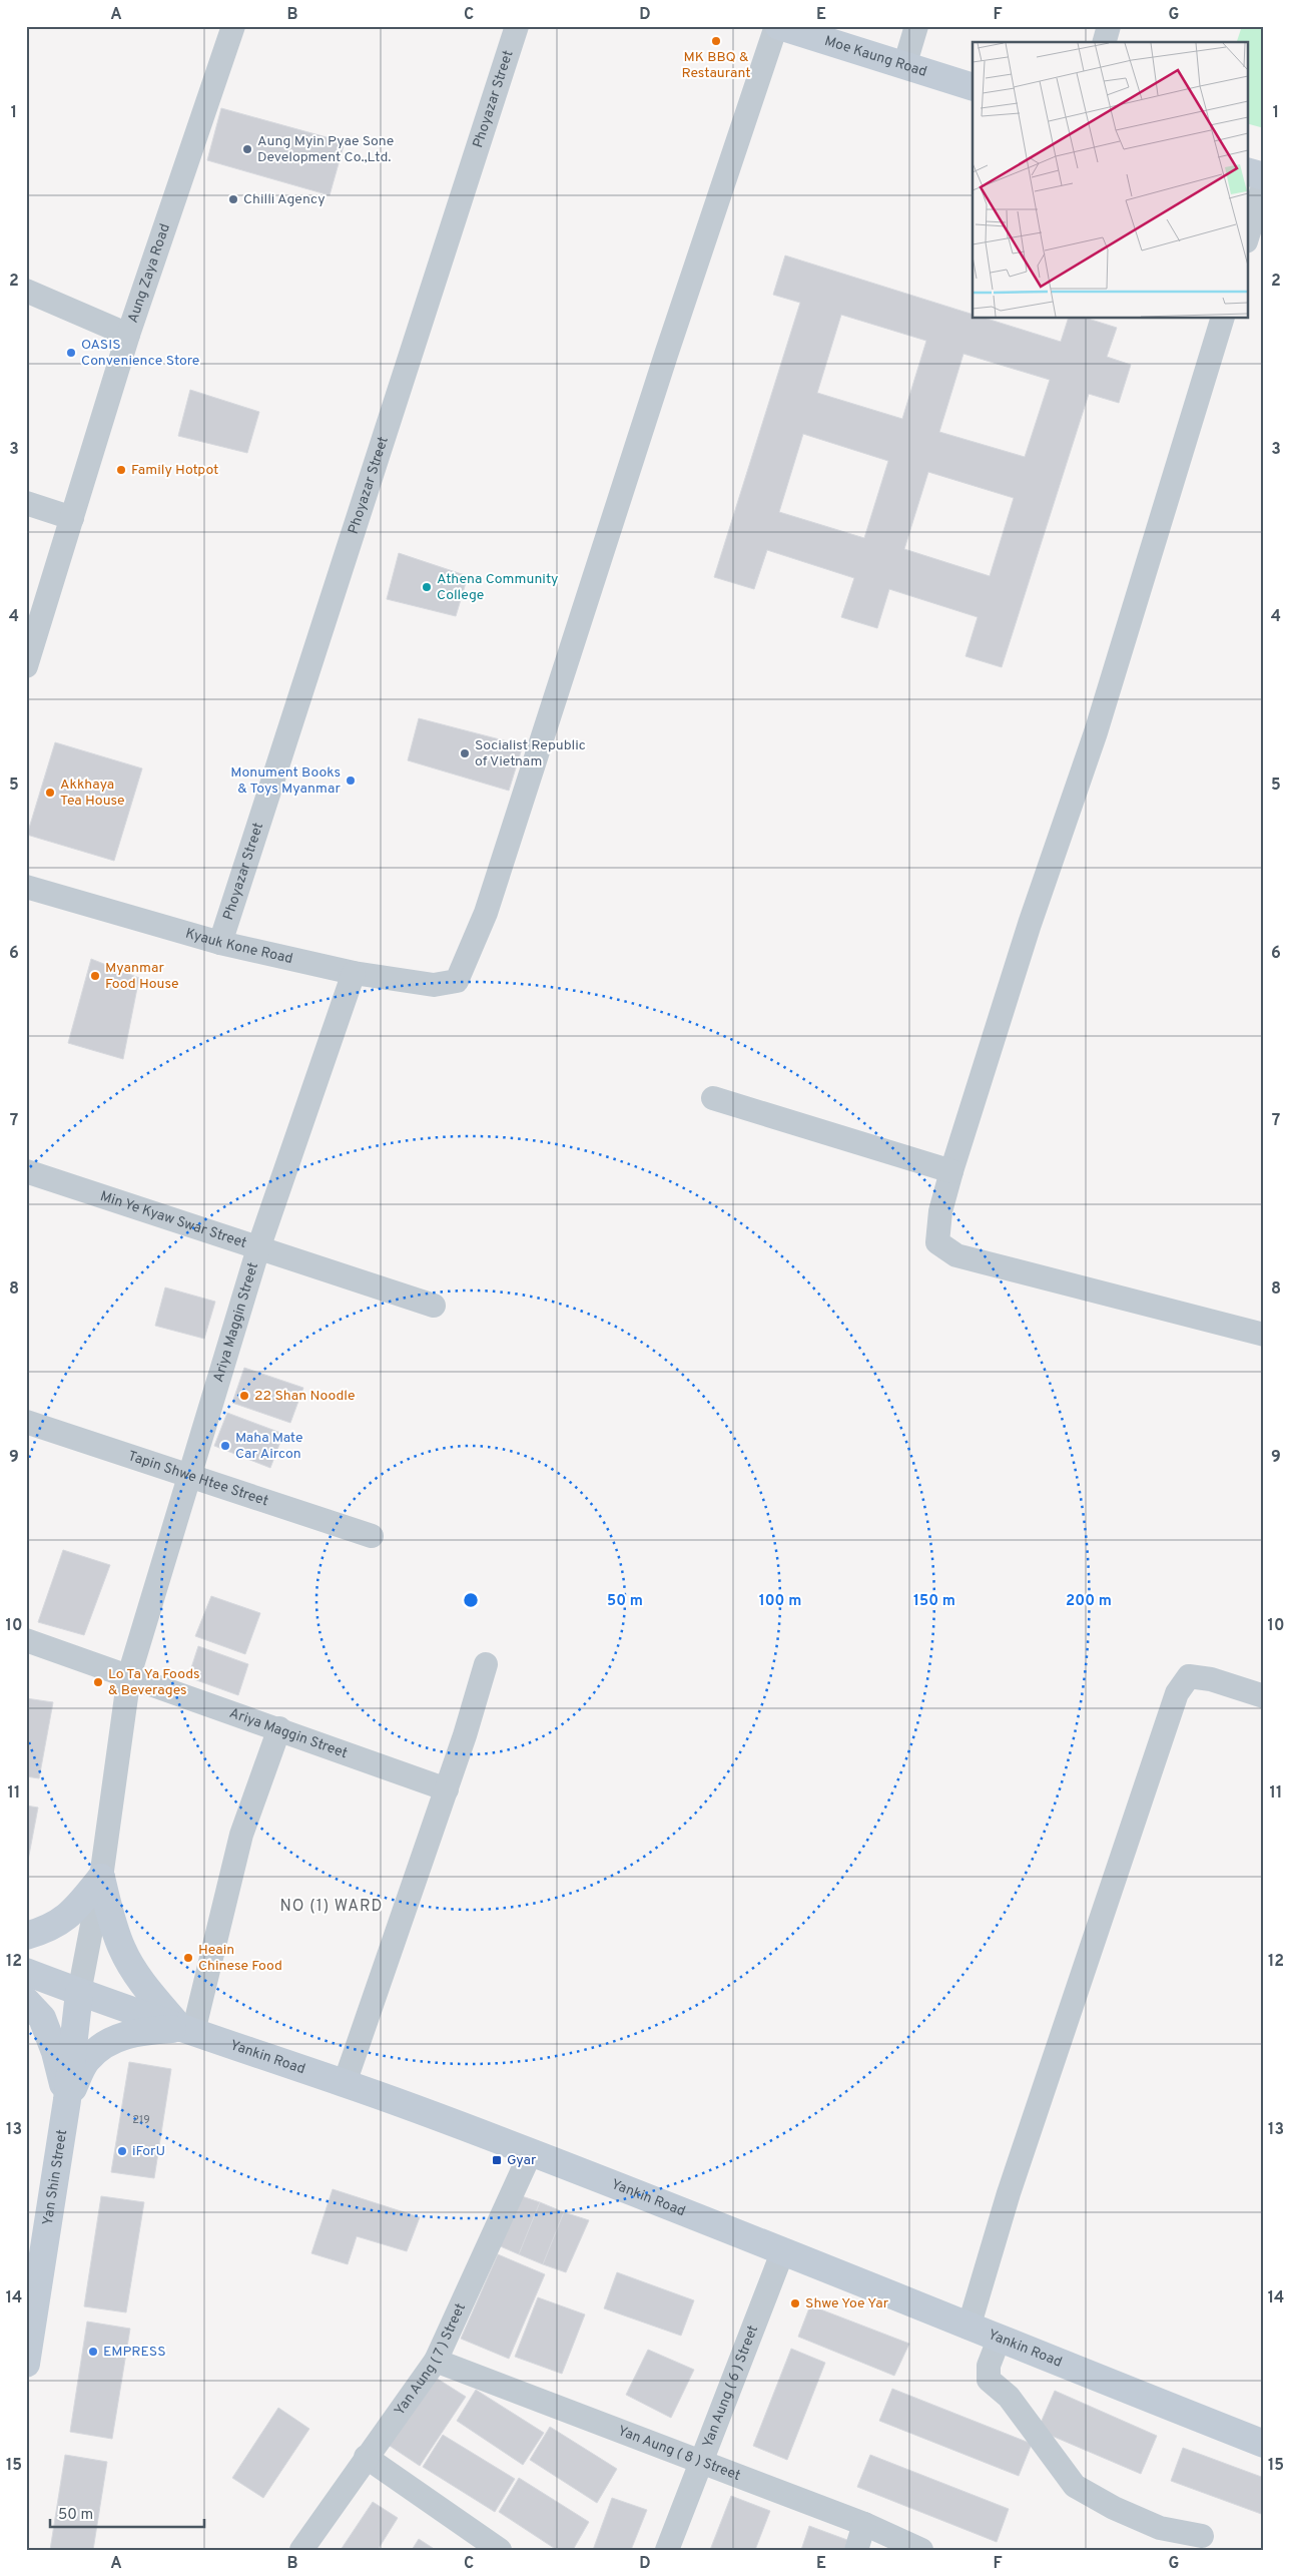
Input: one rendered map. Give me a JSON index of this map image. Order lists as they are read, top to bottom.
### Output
{
  "streets": {
    "main road": ["Moe Kaung Road", "Yankin Road", "Yan Shin Street"],
    "street": [
      "Phoyazar Street",
      "Aung Zaya Road",
      "Kyauk Kone Road",
      "Min Ye Kyaw Swar Street",
      "Ariya Maggin Street",
      "Tapin Shwe Htee Street",
      "Yan Aung ( 7 ) Street",
      "Yan Aung ( 6 ) Street",
      "Yan Aung ( 8 ) Street"
    ]
  },
  "crossings": [
    ["Moe Kaung Road", "Kyauk Kone Road"],
    ["Phoyazar Street", "Kyauk Kone Road"],
    ["Kyauk Kone Road", "Ariya Maggin Street"],
    ["Min Ye Kyaw Swar Street", "Ariya Maggin Street"],
    ["Ariya Maggin Street", "Tapin Shwe Htee Street"],
    ["Ariya Maggin Street", "Yankin Road"],
    ["Ariya Maggin Street", "Yan Shin Street"],
    ["Yankin Road", "Yan Shin Street"],
    ["Yankin Road", "Yan Aung ( 7 ) Street"],
    ["Yankin Road", "Yan Aung ( 6 ) Street"],
    ["Yan Aung ( 7 ) Street", "Yan Aung ( 8 ) Street"],
    ["Yan Aung ( 6 ) Street", "Yan Aung ( 8 ) Street"]
  ],
  "districts": ["NO (1) WARD"],
  "places": {
    "other": [
      "MK BBQ & Restaurant",
      "Aung Myin Pyae Sone Development Co.,Ltd.",
      "Chilli Agency",
      "OASIS Convenience Store",
      "Family Hotpot",
      "Athena Community College",
      "Socialist Republic of Vietnam",
      "Monument Books & Toys Myanmar",
      "Akkhaya Tea House",
      "Myanmar Food House",
      "22 Shan Noodle",
      "Maha Mate Car Aircon",
      "Lo Ta Ya Foods & Beverages",
      "Heain Chinese Food",
      "iForU",
      "Shwe Yoe Yar",
      "EMPRESS"
    ],
    "transit": ["Gyar"]
  },
  "house_numbers": ["219"],
  "scale_bar": "50 m",
  "grid": {
    "columns": [
      "A",
      "B",
      "C",
      "D",
      "E",
      "F",
      "G"
    ],
    "rows": [
      "1",
      "2",
      "3",
      "4",
      "5",
      "6",
      "7",
      "8",
      "9",
      "10",
      "11",
      "12",
      "13",
      "14",
      "15"
    ]
  },
  "rings": [
    "50 m",
    "100 m",
    "150 m",
    "200 m"
  ]
}
